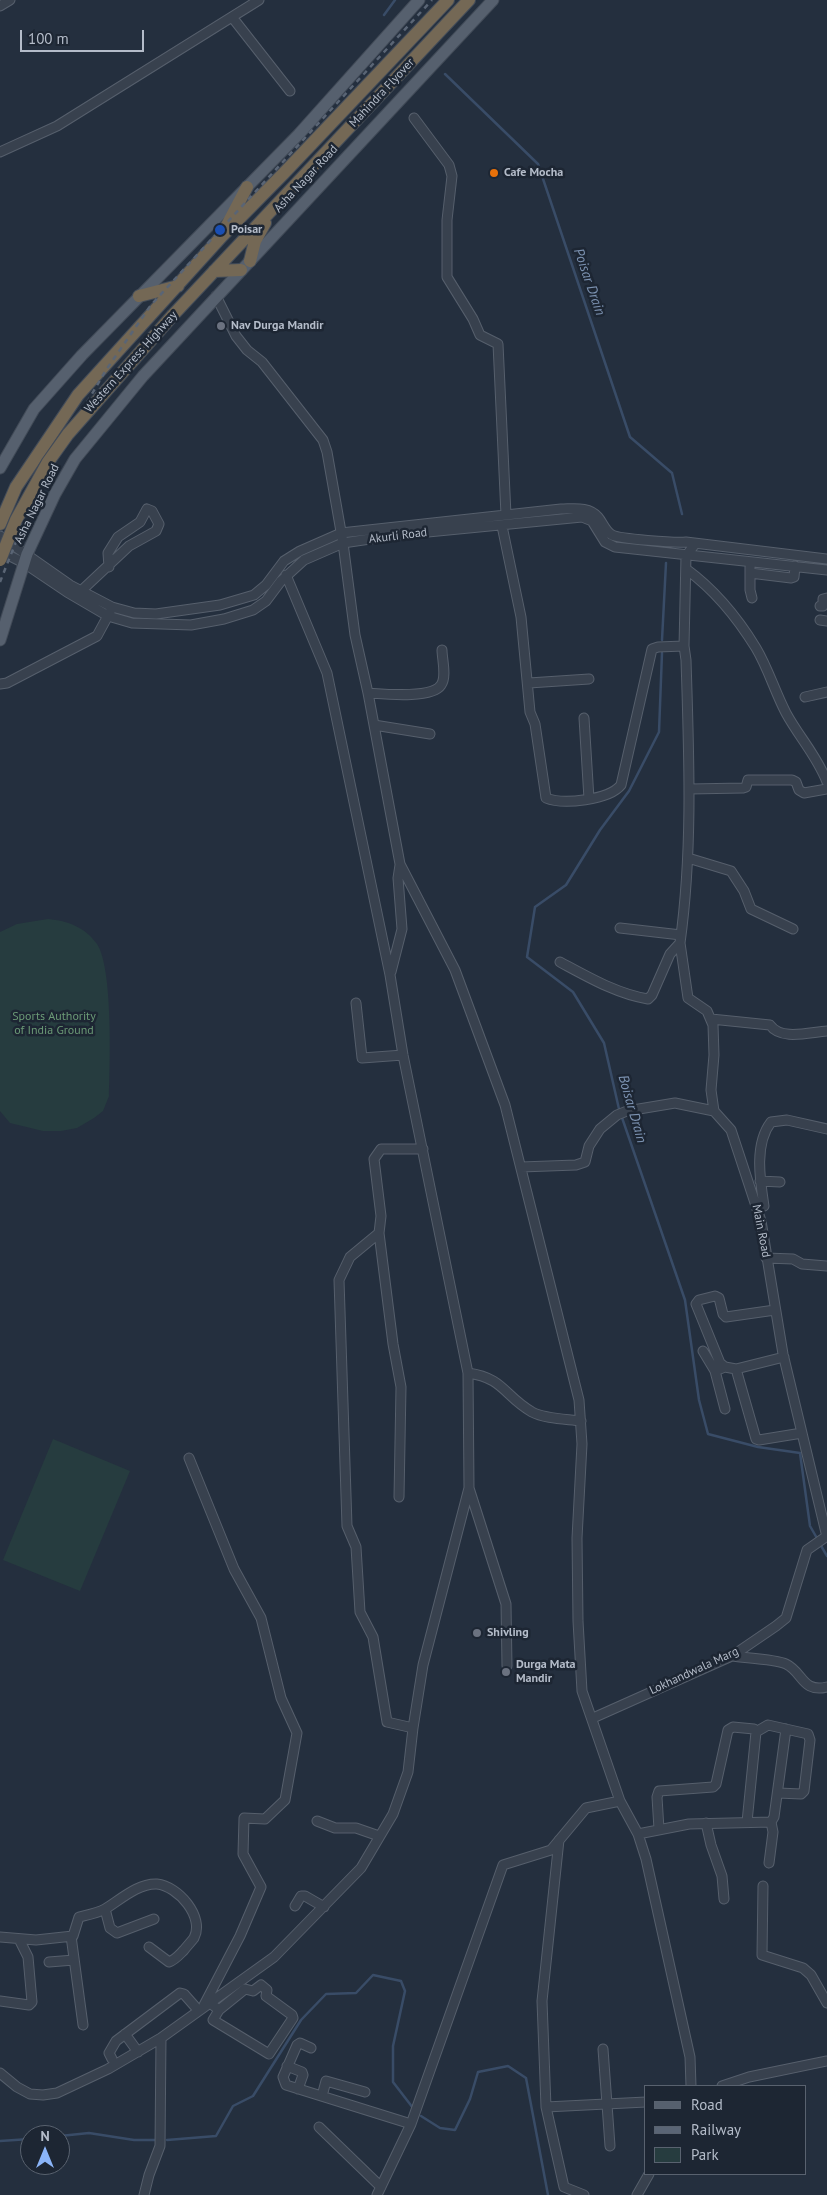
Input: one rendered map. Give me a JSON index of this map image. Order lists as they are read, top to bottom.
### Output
{
  "streets": {
    "highway": ["Mahindra Flyover", "Western Express Highway"],
    "main road": ["Asha Nagar Road"],
    "street": ["Akurli Road", "Main Road", "Lokhandwala Marg"]
  },
  "crossings": [
    ["Mahindra Flyover", "Western Express Highway"],
    ["Asha Nagar Road", "Akurli Road"],
    ["Main Road", "Lokhandwala Marg"]
  ],
  "water": ["Poisar Drain", "Boisar Drain"],
  "parks": ["Sports Authority of India Ground"],
  "places": [
    "Cafe Mocha",
    "Poisar",
    "Nav Durga Mandir",
    "Shivling",
    "Durga Mata Mandir"
  ],
  "legend": ["Road", "Railway", "Park"],
  "scale_bar": "100 m",
  "north": "top"
}
